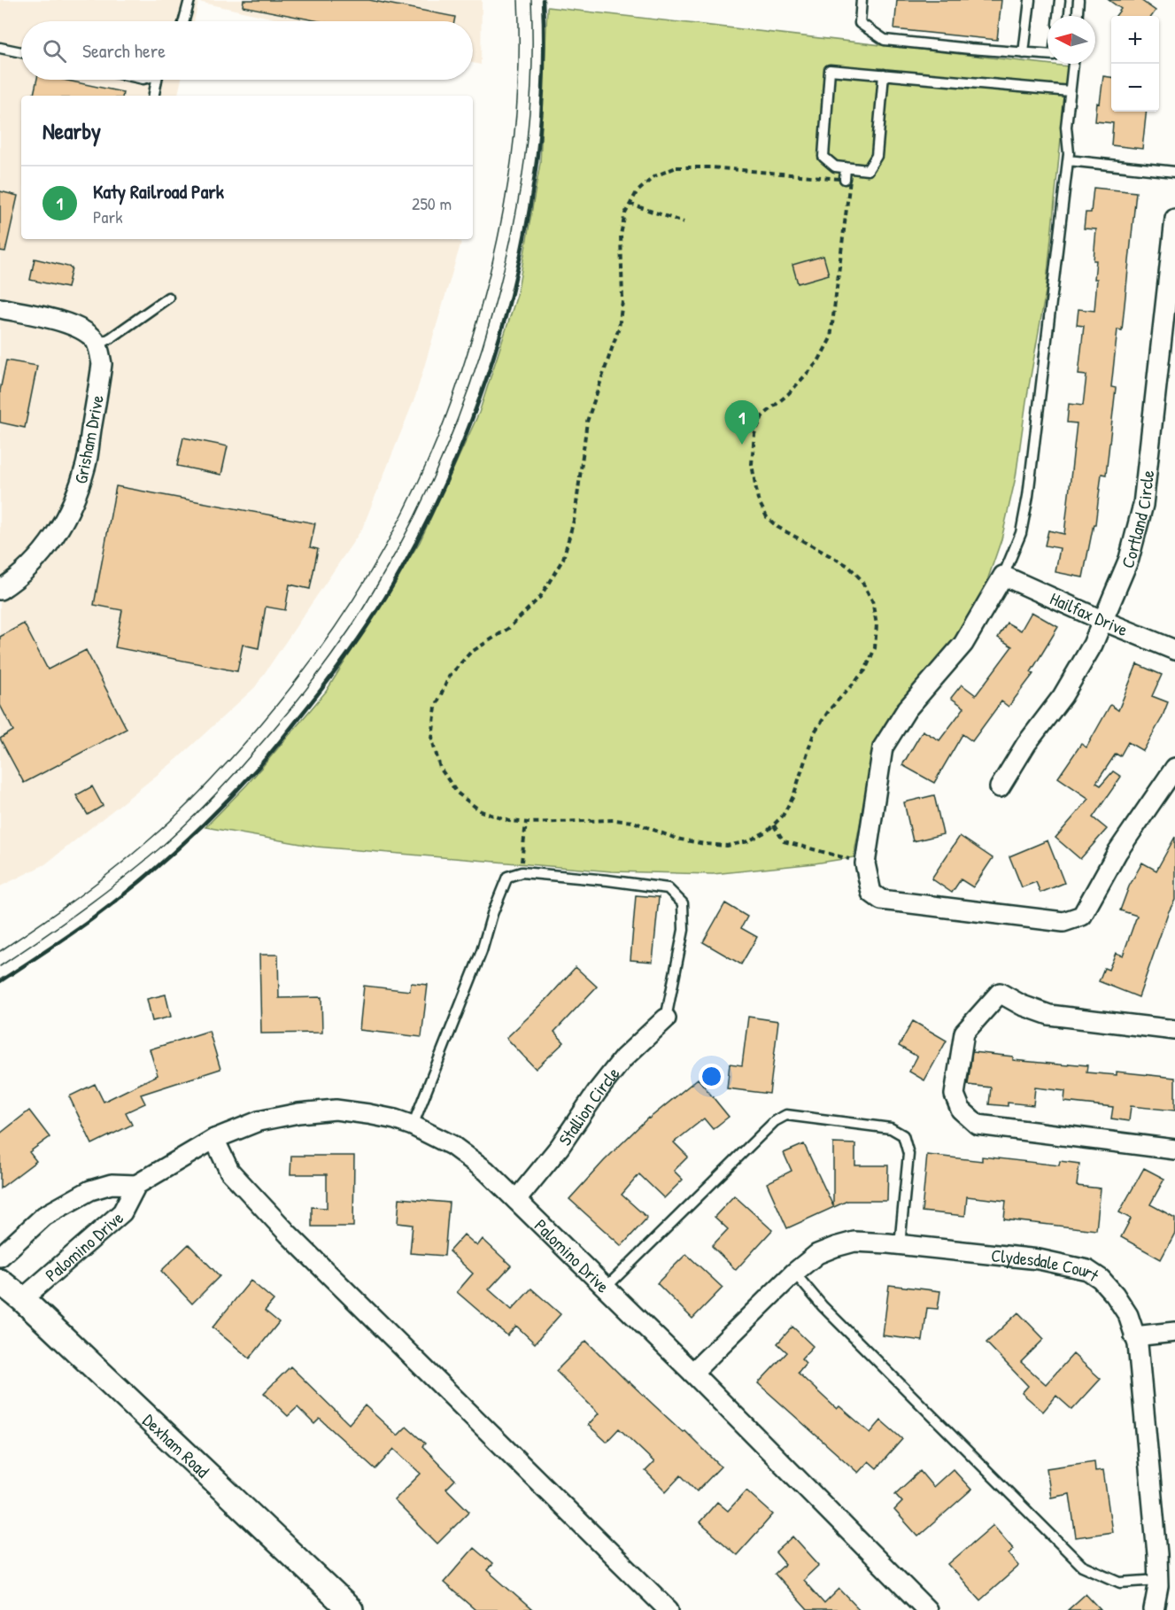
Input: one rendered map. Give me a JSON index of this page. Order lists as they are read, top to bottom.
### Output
{
  "streets": {
    "street": [
      "Grisham Drive",
      "Cortland Circle",
      "Hailfax Drive",
      "Stallion Circle",
      "Palomino Drive",
      "Clydesdale Court",
      "Dexham Road"
    ]
  },
  "crossings": [
    ["Cortland Circle", "Hailfax Drive"],
    ["Stallion Circle", "Palomino Drive"],
    ["Palomino Drive", "Clydesdale Court"],
    ["Palomino Drive", "Dexham Road"]
  ],
  "north": "left",
  "page": {
    "map_buttons": ["+", "−"],
    "search": "Search here",
    "heading": "Nearby",
    "list": [
      {
        "mark": "1",
        "name": "Katy Railroad Park",
        "note": "Park",
        "value": "250 m"
      }
    ],
    "pins": "1"
  }
}
